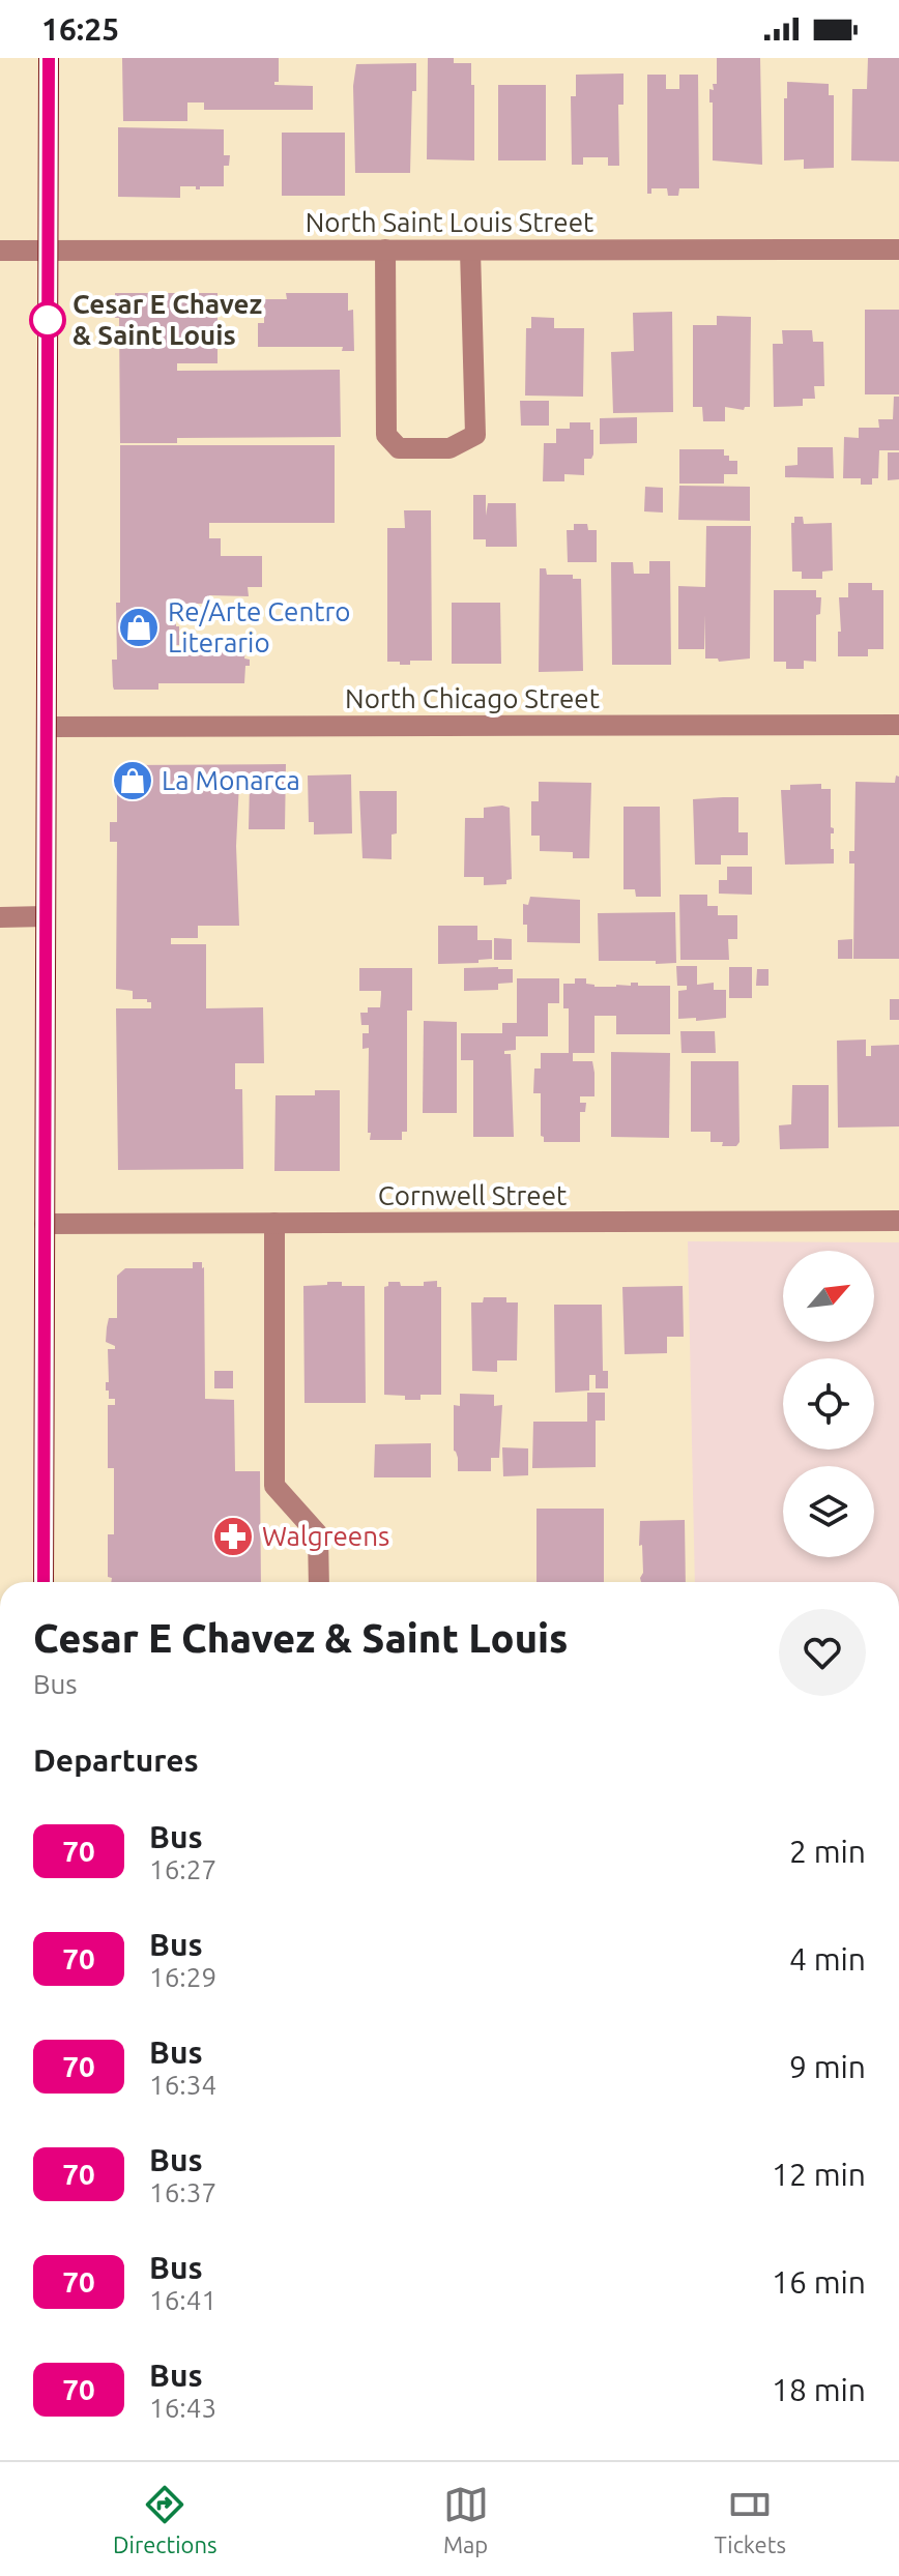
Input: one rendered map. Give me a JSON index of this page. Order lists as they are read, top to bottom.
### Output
{
  "streets": {
    "street": ["North Saint Louis Street", "North Chicago Street", "Cornwell Street"]
  },
  "places": {
    "other": ["Cesar E Chavez & Saint Louis"],
    "shop": ["Re/Arte Centro Literario", "La Monarca"],
    "pharmacy": ["Walgreens"]
  },
  "lines": ["bus line 70"],
  "north": "top right",
  "page": {
    "status": "16:25",
    "heading": [
      ["Cesar E Chavez & Saint Louis", "Bus"],
      "Departures"
    ],
    "list": [
      {
        "mark": "70",
        "name": "Bus",
        "note": "16:27",
        "value": "2 min"
      },
      {
        "mark": "70",
        "name": "Bus",
        "note": "16:29",
        "value": "4 min"
      },
      {
        "mark": "70",
        "name": "Bus",
        "note": "16:34",
        "value": "9 min"
      },
      {
        "mark": "70",
        "name": "Bus",
        "note": "16:37",
        "value": "12 min"
      },
      {
        "mark": "70",
        "name": "Bus",
        "note": "16:41",
        "value": "16 min"
      },
      {
        "mark": "70",
        "name": "Bus",
        "note": "16:43",
        "value": "18 min"
      }
    ],
    "tabs": ["Directions", "Map", "Tickets"]
  }
}
